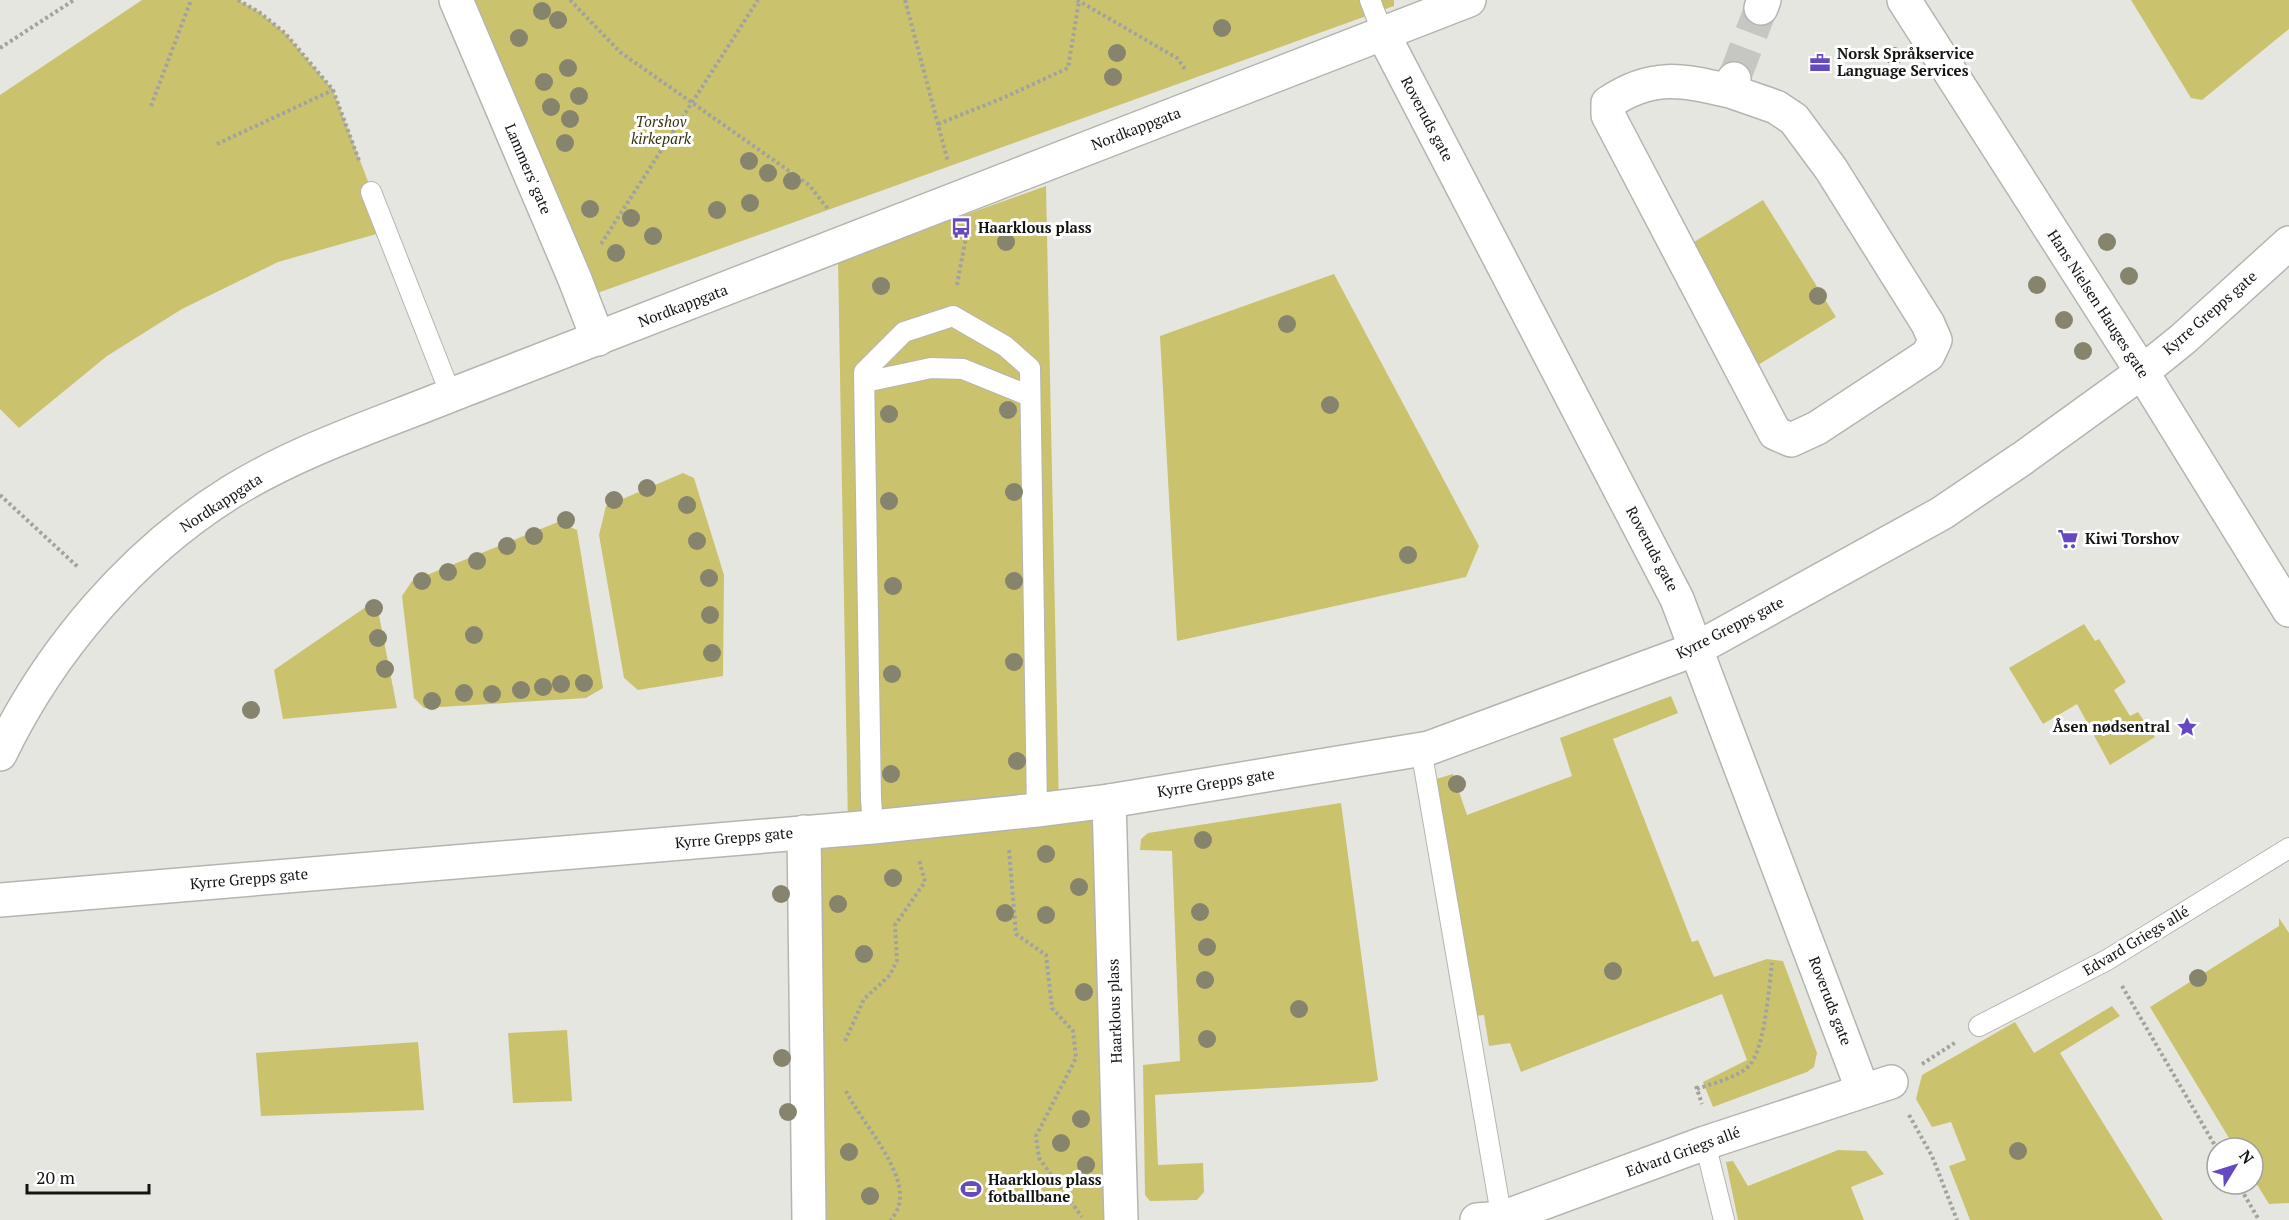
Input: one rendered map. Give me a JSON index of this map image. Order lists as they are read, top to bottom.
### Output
{
  "streets": {
    "street": [
      "Roveruds gate",
      "Nordkappgata",
      "Lammers' gate",
      "Hans Nielsen Hauges gate",
      "Kyrre Grepps gate",
      "Edvard Griegs allé",
      "Haarklous plass"
    ]
  },
  "crossings": [
    ["Roveruds gate", "Nordkappgata"],
    ["Roveruds gate", "Kyrre Grepps gate"],
    ["Roveruds gate", "Edvard Griegs allé"],
    ["Nordkappgata", "Lammers' gate"],
    ["Hans Nielsen Hauges gate", "Kyrre Grepps gate"],
    ["Kyrre Grepps gate", "Haarklous plass"]
  ],
  "parks": ["Torshov kirkepark"],
  "places": {
    "office": ["Norsk Språkservice Language Services"],
    "bus stop": ["Haarklous plass"],
    "supermarket": ["Kiwi Torshov"],
    "place": ["Åsen nødsentral"],
    "sports": ["Haarklous plass fotballbane"]
  },
  "scale_bar": "20 m",
  "north": "top right"
}
